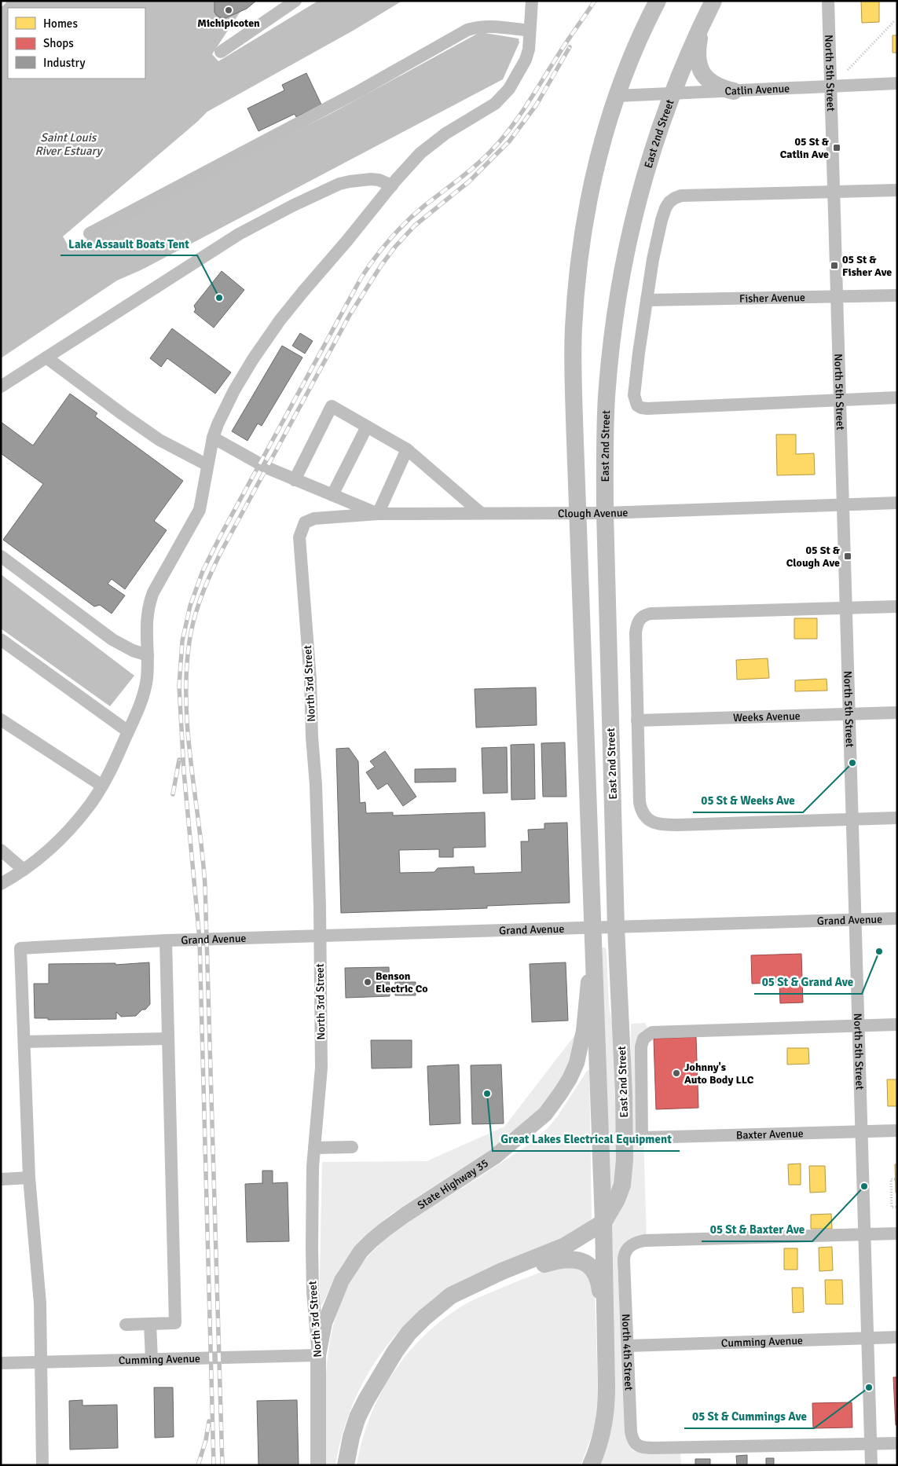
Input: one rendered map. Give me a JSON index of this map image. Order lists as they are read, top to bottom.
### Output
{
  "streets": {
    "highway": ["East 2nd Street"],
    "main road": ["North 3rd Street", "State Highway 35"],
    "street": [
      "North 5th Street",
      "Catlin Avenue",
      "Fisher Avenue",
      "Clough Avenue",
      "Weeks Avenue",
      "Grand Avenue",
      "Baxter Avenue",
      "Cumming Avenue",
      "North 4th Street"
    ]
  },
  "crossings": [
    ["North 5th Street", "Catlin Avenue"],
    ["North 5th Street", "Fisher Avenue"],
    ["North 5th Street", "Clough Avenue"],
    ["North 5th Street", "Weeks Avenue"],
    ["North 5th Street", "Grand Avenue"],
    ["North 5th Street", "Baxter Avenue"],
    ["North 5th Street", "Cumming Avenue"],
    ["North 5th Street", "North 4th Street"],
    ["Catlin Avenue", "East 2nd Street"],
    ["East 2nd Street", "Clough Avenue"],
    ["East 2nd Street", "Grand Avenue"],
    ["Clough Avenue", "North 3rd Street"],
    ["North 3rd Street", "Grand Avenue"],
    ["North 3rd Street", "State Highway 35"],
    ["North 3rd Street", "Cumming Avenue"],
    ["Grand Avenue", "State Highway 35"],
    ["State Highway 35", "Cumming Avenue"],
    ["Cumming Avenue", "North 4th Street"]
  ],
  "water": ["Saint Louis River Estuary"],
  "places": {
    "other": [
      "Michipicoten",
      "Lake Assault Boats Tent",
      "05 St & Weeks Ave",
      "05 St & Grand Ave",
      "Benson Electric Co",
      "Johnny's Auto Body LLC",
      "Great Lakes Electrical Equipment",
      "05 St & Baxter Ave",
      "05 St & Cummings Ave"
    ],
    "transit": ["05 St & Catlin Ave", "05 St & Fisher Ave", "05 St & Clough Ave"]
  },
  "legend": ["Homes", "Shops", "Industry"]
}
